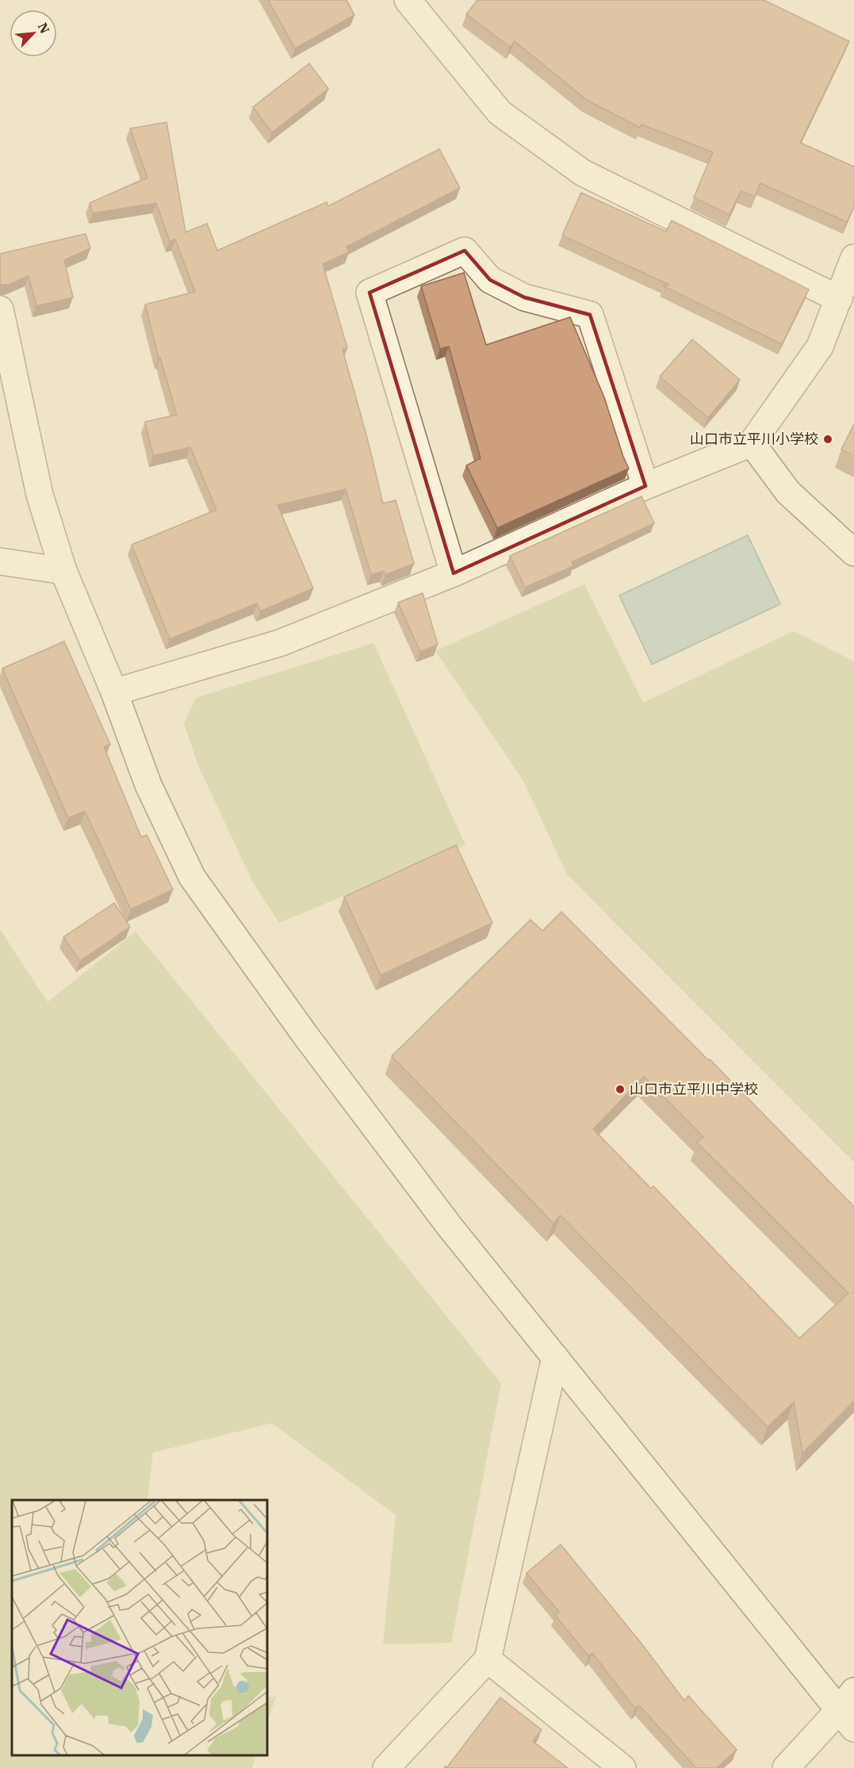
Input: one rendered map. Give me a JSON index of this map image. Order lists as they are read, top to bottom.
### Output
{
  "places": ["山口市立平川小学校", "山口市立平川中学校"],
  "north": "top right"
}
